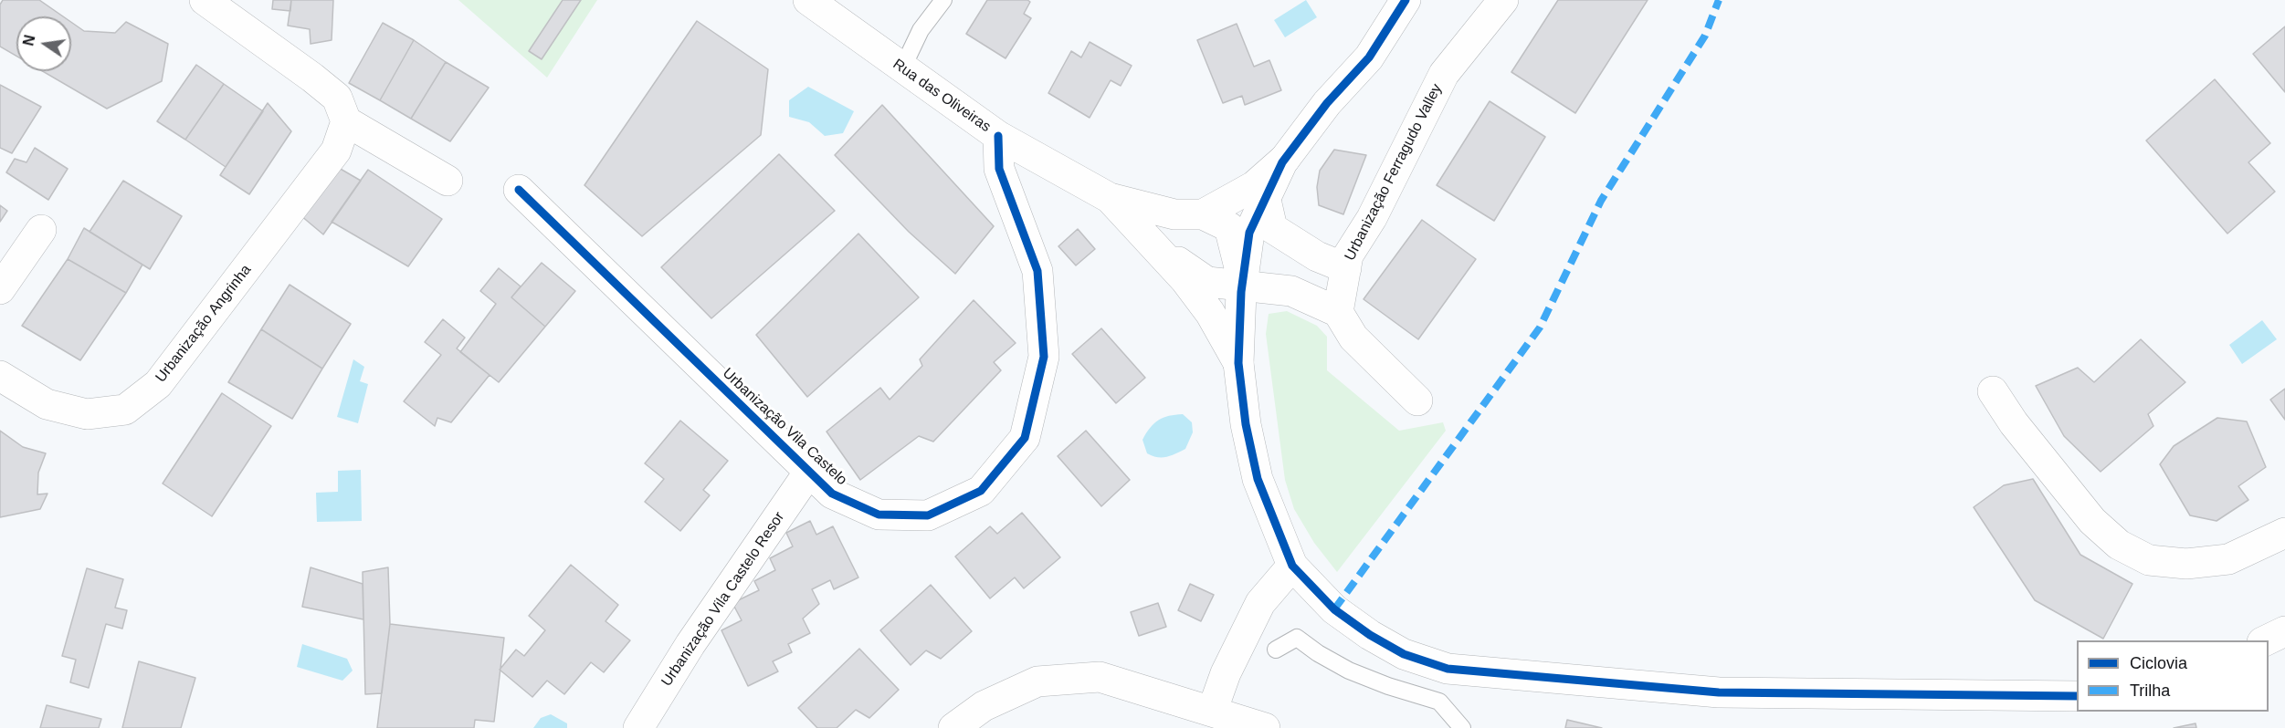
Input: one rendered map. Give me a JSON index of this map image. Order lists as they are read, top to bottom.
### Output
{
  "streets": {
    "street": [
      "Rua das Oliveiras",
      "Urbanização Ferragudo Valley",
      "Urbanização Angrinha",
      "Urbanização Vila Castelo",
      "Urbanização Vila Castelo Resor"
    ]
  },
  "crossings": [
    ["Rua das Oliveiras", "Urbanização Vila Castelo"],
    ["Urbanização Vila Castelo", "Urbanização Vila Castelo Resor"]
  ],
  "legend": ["Ciclovia", "Trilha"],
  "north": "left"
}
